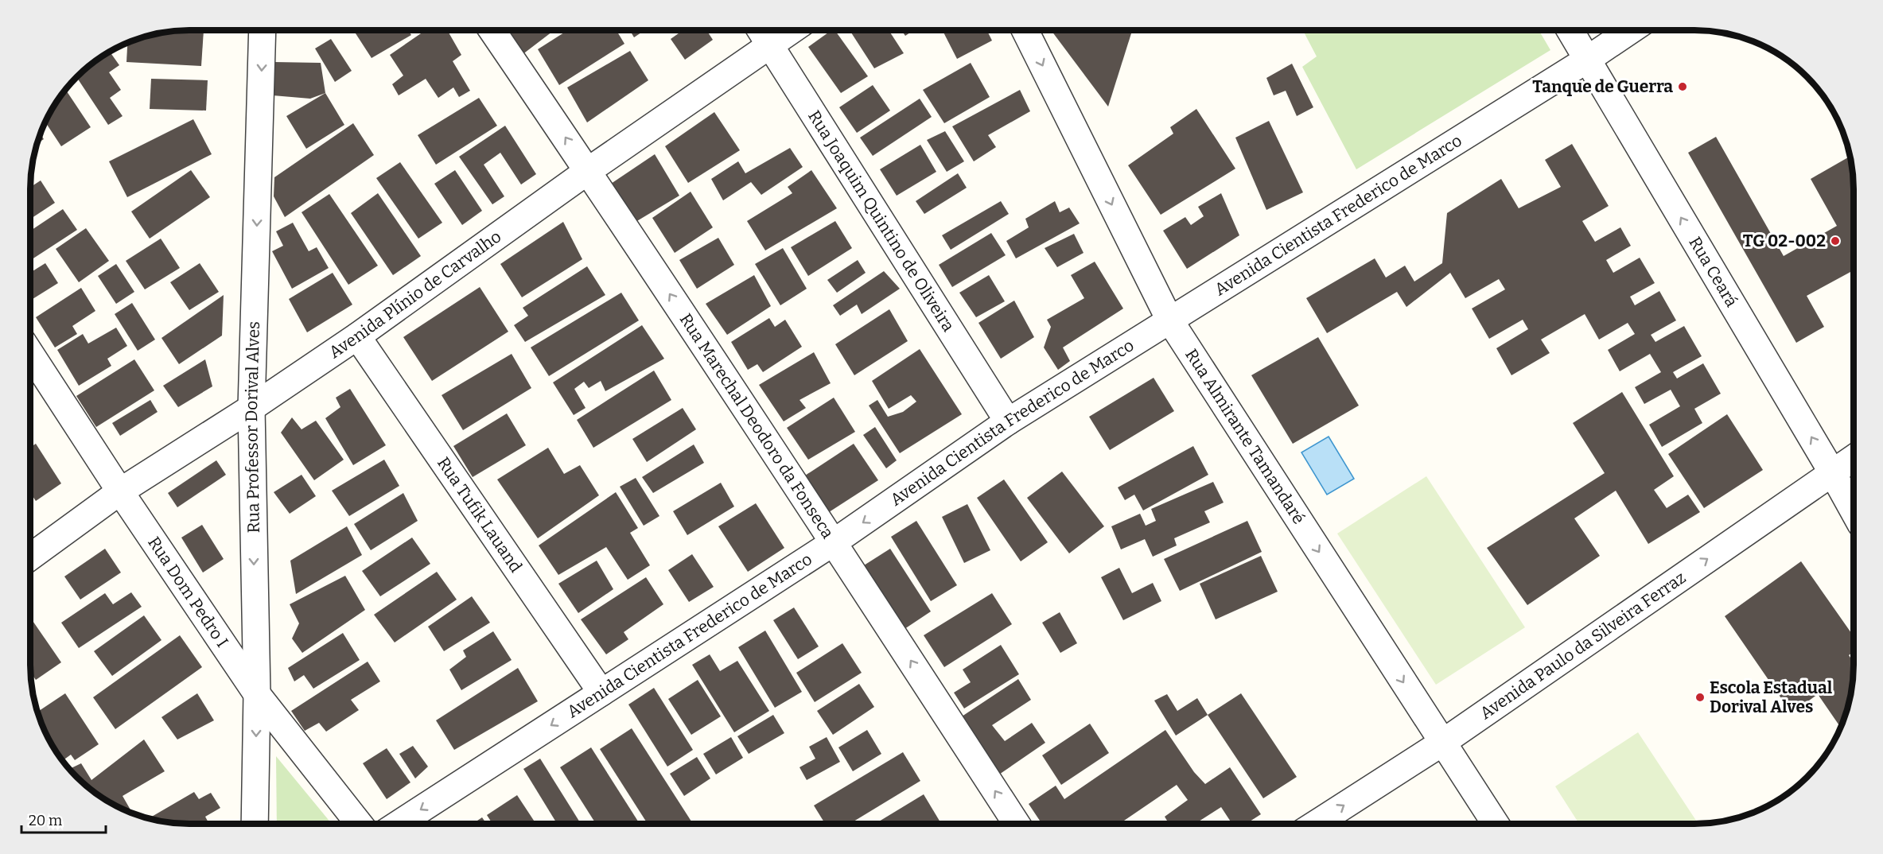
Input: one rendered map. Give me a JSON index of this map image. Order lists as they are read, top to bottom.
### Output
{
  "streets": {
    "street": [
      "Avenida Cientista Frederico de Marco",
      "Rua Joaquim Quintino de Oliveira",
      "Rua Ceará",
      "Avenida Plínio de Carvalho",
      "Rua Marechal Deodoro da Fonseca",
      "Rua Professor Dorival Alves",
      "Rua Almirante Tamandaré",
      "Rua Tufik Lauand",
      "Rua Dom Pedro I",
      "Avenida Paulo da Silveira Ferraz"
    ]
  },
  "crossings": [
    ["Avenida Cientista Frederico de Marco", "Rua Joaquim Quintino de Oliveira"],
    ["Avenida Cientista Frederico de Marco", "Rua Ceará"],
    ["Avenida Cientista Frederico de Marco", "Rua Marechal Deodoro da Fonseca"],
    ["Avenida Cientista Frederico de Marco", "Rua Almirante Tamandaré"],
    ["Avenida Cientista Frederico de Marco", "Rua Tufik Lauand"],
    ["Rua Joaquim Quintino de Oliveira", "Avenida Plínio de Carvalho"],
    ["Rua Ceará", "Avenida Paulo da Silveira Ferraz"],
    ["Avenida Plínio de Carvalho", "Rua Marechal Deodoro da Fonseca"],
    ["Avenida Plínio de Carvalho", "Rua Professor Dorival Alves"],
    ["Avenida Plínio de Carvalho", "Rua Tufik Lauand"],
    ["Avenida Plínio de Carvalho", "Rua Dom Pedro I"],
    ["Rua Professor Dorival Alves", "Rua Dom Pedro I"],
    ["Rua Almirante Tamandaré", "Avenida Paulo da Silveira Ferraz"]
  ],
  "one_way": [
    "Rua Ceará",
    "Rua Marechal Deodoro da Fonseca",
    "Rua Professor Dorival Alves",
    "Rua Almirante Tamandaré",
    "Avenida Paulo da Silveira Ferraz"
  ],
  "places": ["Tanque de Guerra", "TG 02-002", "Escola Estadual Dorival Alves"],
  "scale_bar": "20 m"
}
